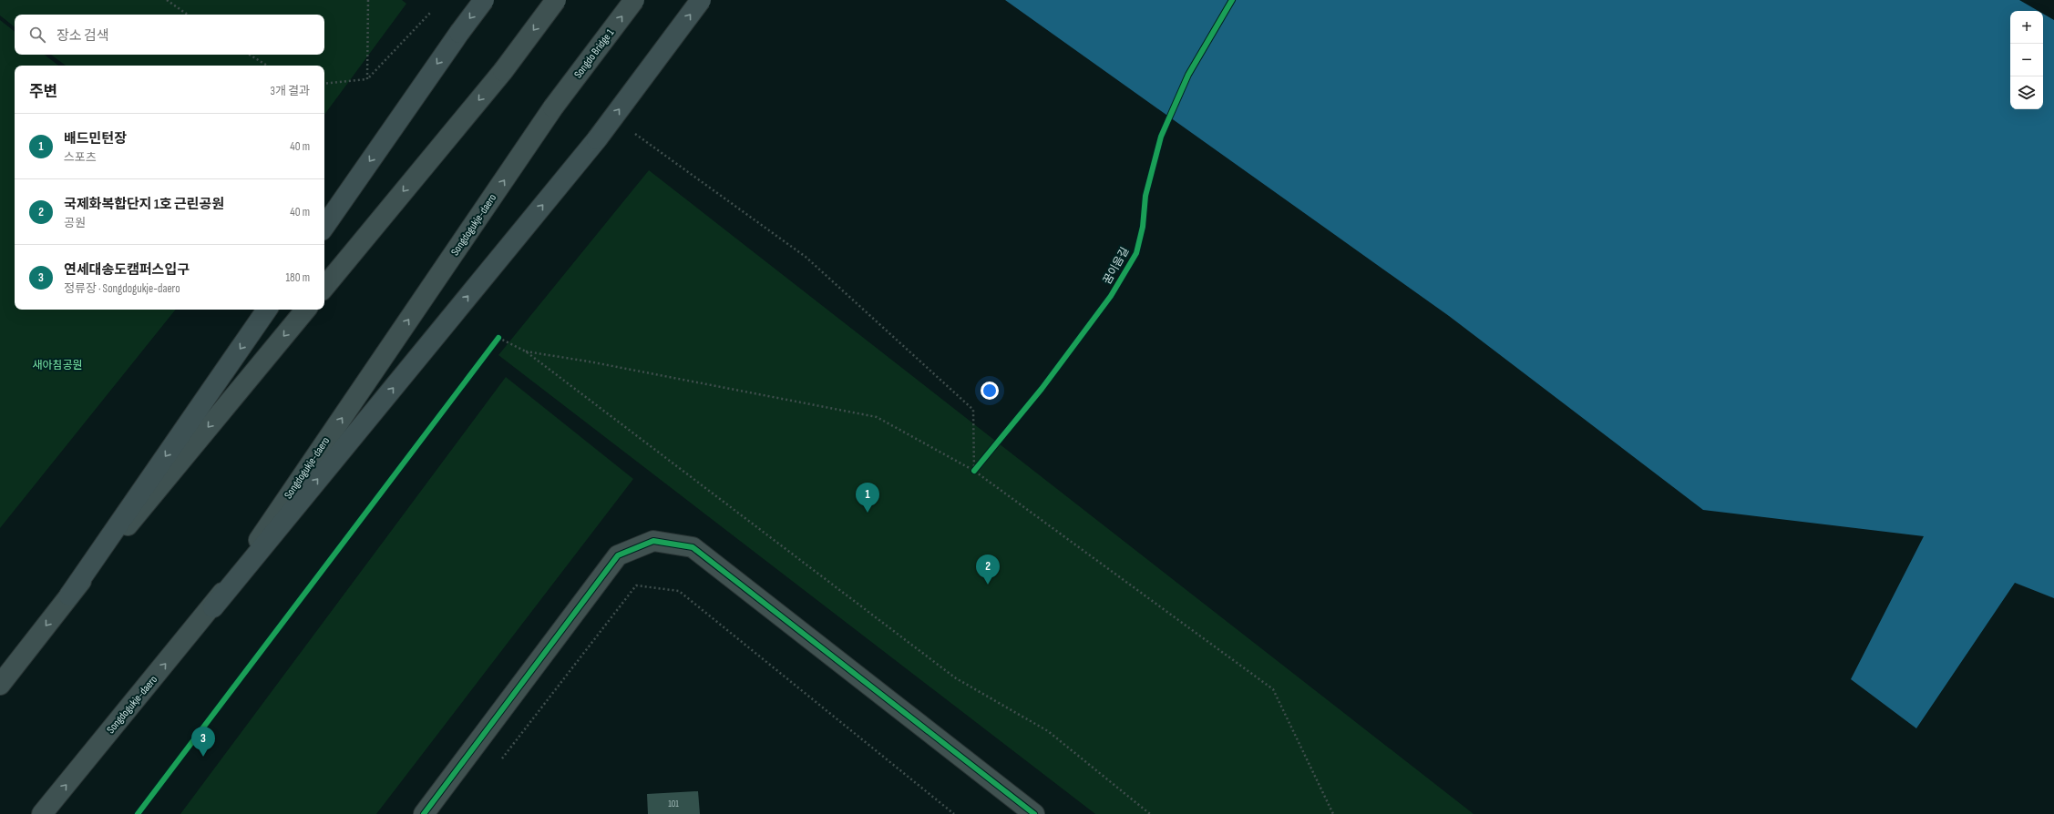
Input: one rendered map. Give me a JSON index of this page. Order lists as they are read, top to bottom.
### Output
{
  "streets": {
    "main road": ["Songdo Bridge 1", "Songdogukje-daero"],
    "cycle path": ["꿈이음길"]
  },
  "crossings": [
    ["Songdo Bridge 1", "Songdogukje-daero"]
  ],
  "parks": ["새아침공원"],
  "house_numbers": ["101"],
  "page": {
    "map_buttons": ["+", "−"],
    "search": "장소 검색",
    "heading": ["주변", "3개 결과"],
    "list": [
      {
        "mark": "1",
        "name": "배드민턴장",
        "note": "스포츠",
        "value": "40 m"
      },
      {
        "mark": "2",
        "name": "국제화복합단지 1호 근린공원",
        "note": "공원",
        "value": "40 m"
      },
      {
        "mark": "3",
        "name": "연세대송도캠퍼스입구",
        "note": "정류장 · Songdogukje-daero",
        "value": "180 m"
      }
    ],
    "pins": ["1", "2", "3"]
  }
}
